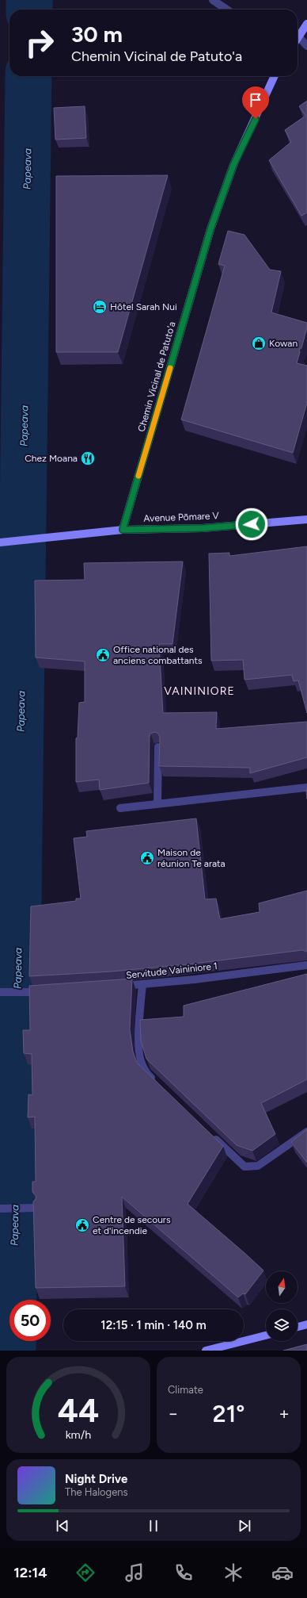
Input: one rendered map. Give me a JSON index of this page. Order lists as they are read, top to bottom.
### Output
{
  "streets": {
    "main road": ["Chemin Vicinal de Patuto'a", "Avenue Pōmare V"],
    "street": ["Servitude Vaininiore 1"]
  },
  "crossings": [
    ["Chemin Vicinal de Patuto'a", "Avenue Pōmare V"]
  ],
  "districts": ["VAININIORE"],
  "water": ["Papeava"],
  "places": {
    "hotel": ["Hôtel Sarah Nui"],
    "shop": ["Kowan"],
    "restaurant": ["Chez Moana"],
    "public building": ["Office national des anciens combattants", "Maison de réunion Te arata", "Centre de secours et d'incendie"]
  },
  "north": "top",
  "page": {
    "turn": ["30 m", "Chemin Vicinal de Patuto'a"],
    "limit": "50",
    "trip": "12:15 · 1 min · 140 m",
    "tile": "Climate",
    "heat": ["−", "21°", "+"],
    "song": ["Night Drive", "The Halogens"],
    "tabs": "12:14",
    "gauge": ["44", "km/h"]
  }
}
